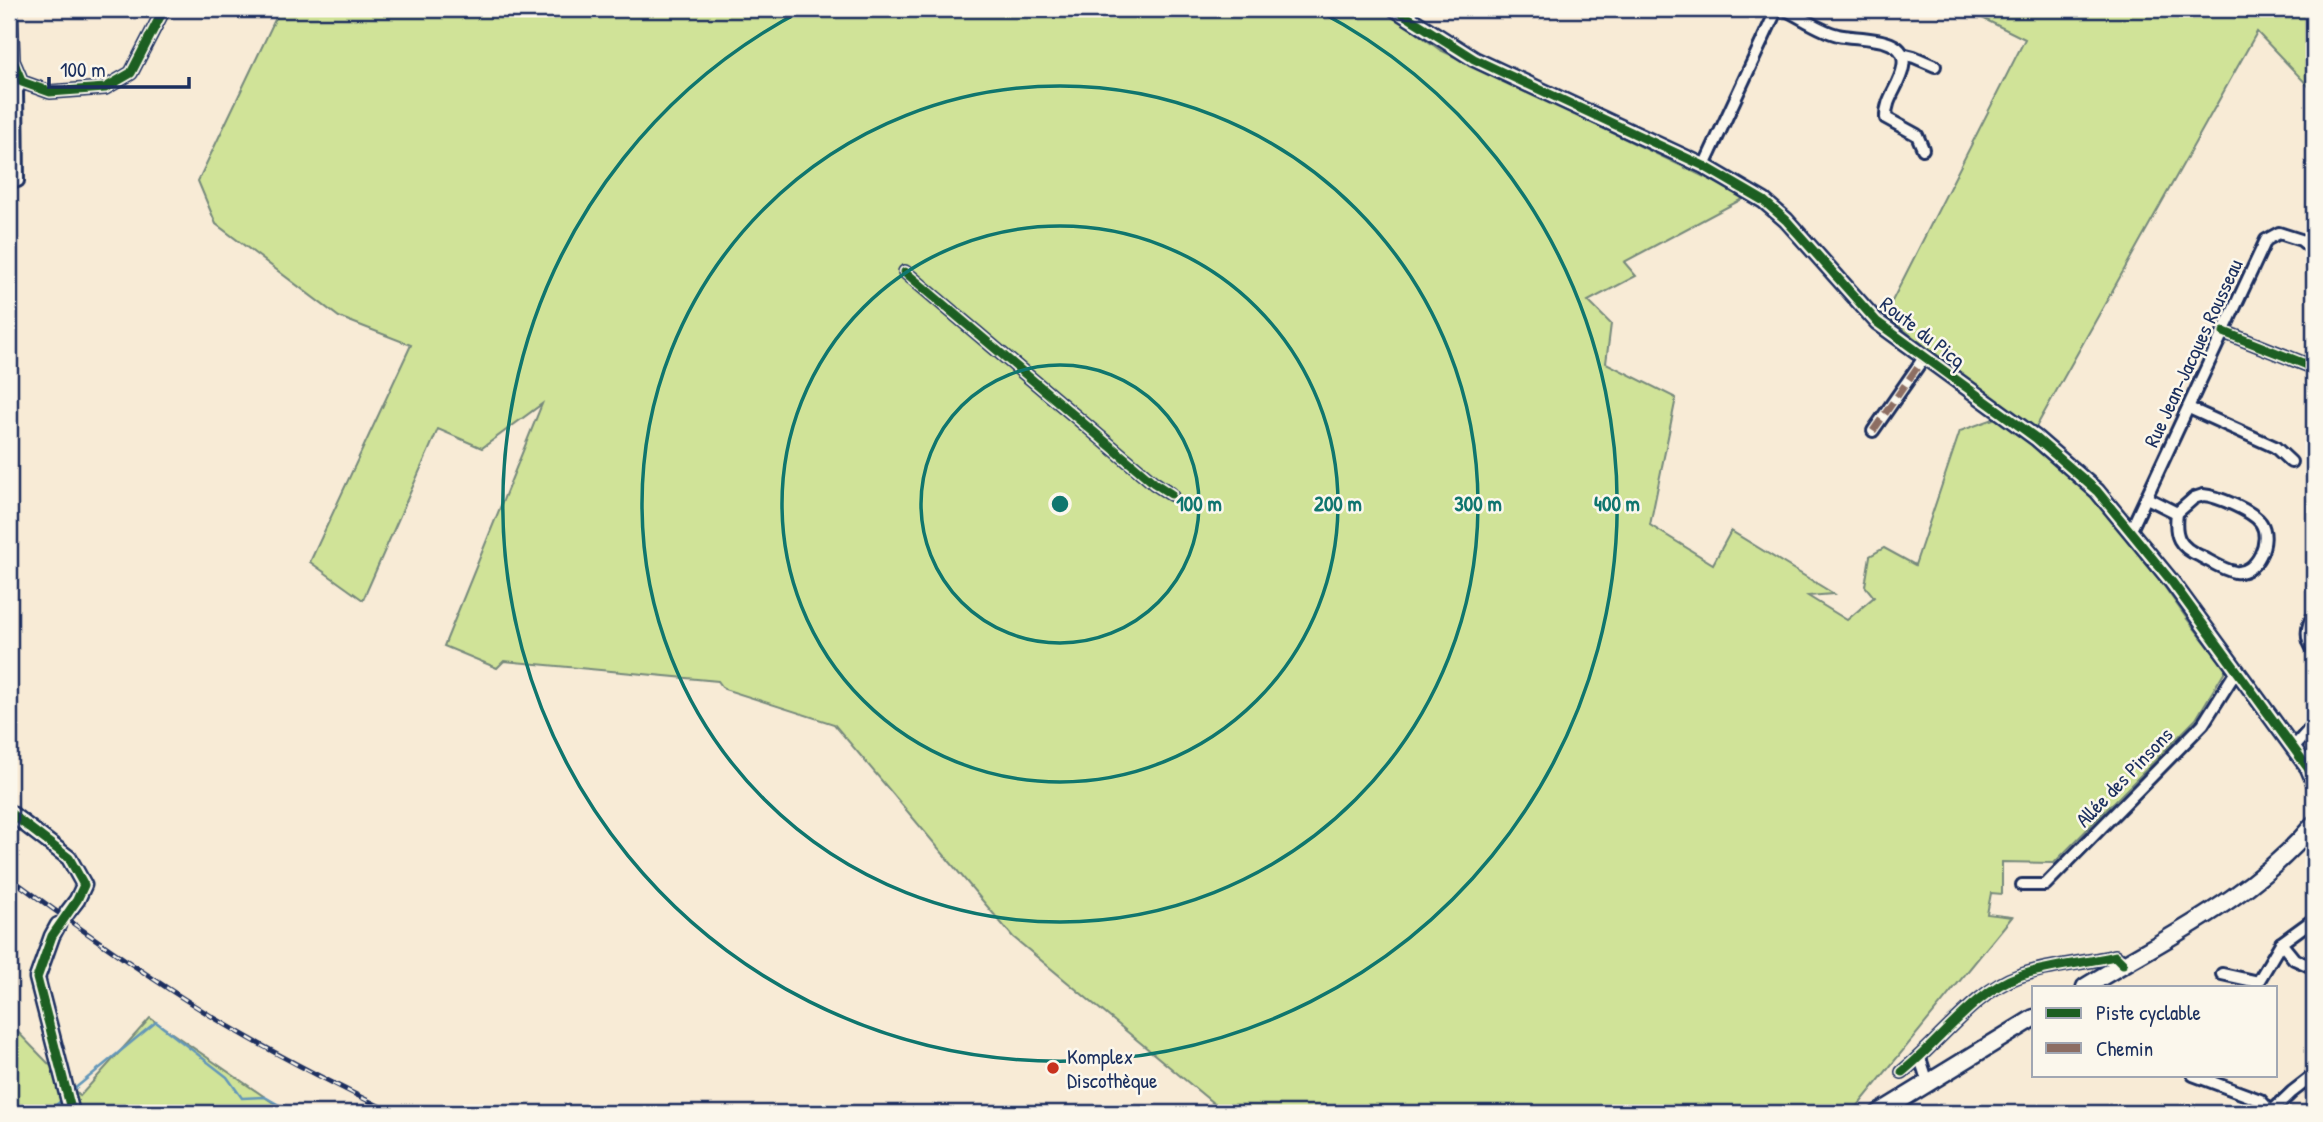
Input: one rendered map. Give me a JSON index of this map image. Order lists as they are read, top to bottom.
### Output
{
  "streets": {
    "street": ["Route du Picq", "Rue Jean-Jacques Rousseau", "Allée des Pinsons"]
  },
  "crossings": [
    ["Route du Picq", "Rue Jean-Jacques Rousseau"],
    ["Route du Picq", "Allée des Pinsons"]
  ],
  "places": ["Komplex Discothèque"],
  "legend": ["Piste cyclable", "Chemin"],
  "scale_bar": "100 m",
  "rings": [
    "100 m",
    "200 m",
    "300 m",
    "400 m"
  ]
}
